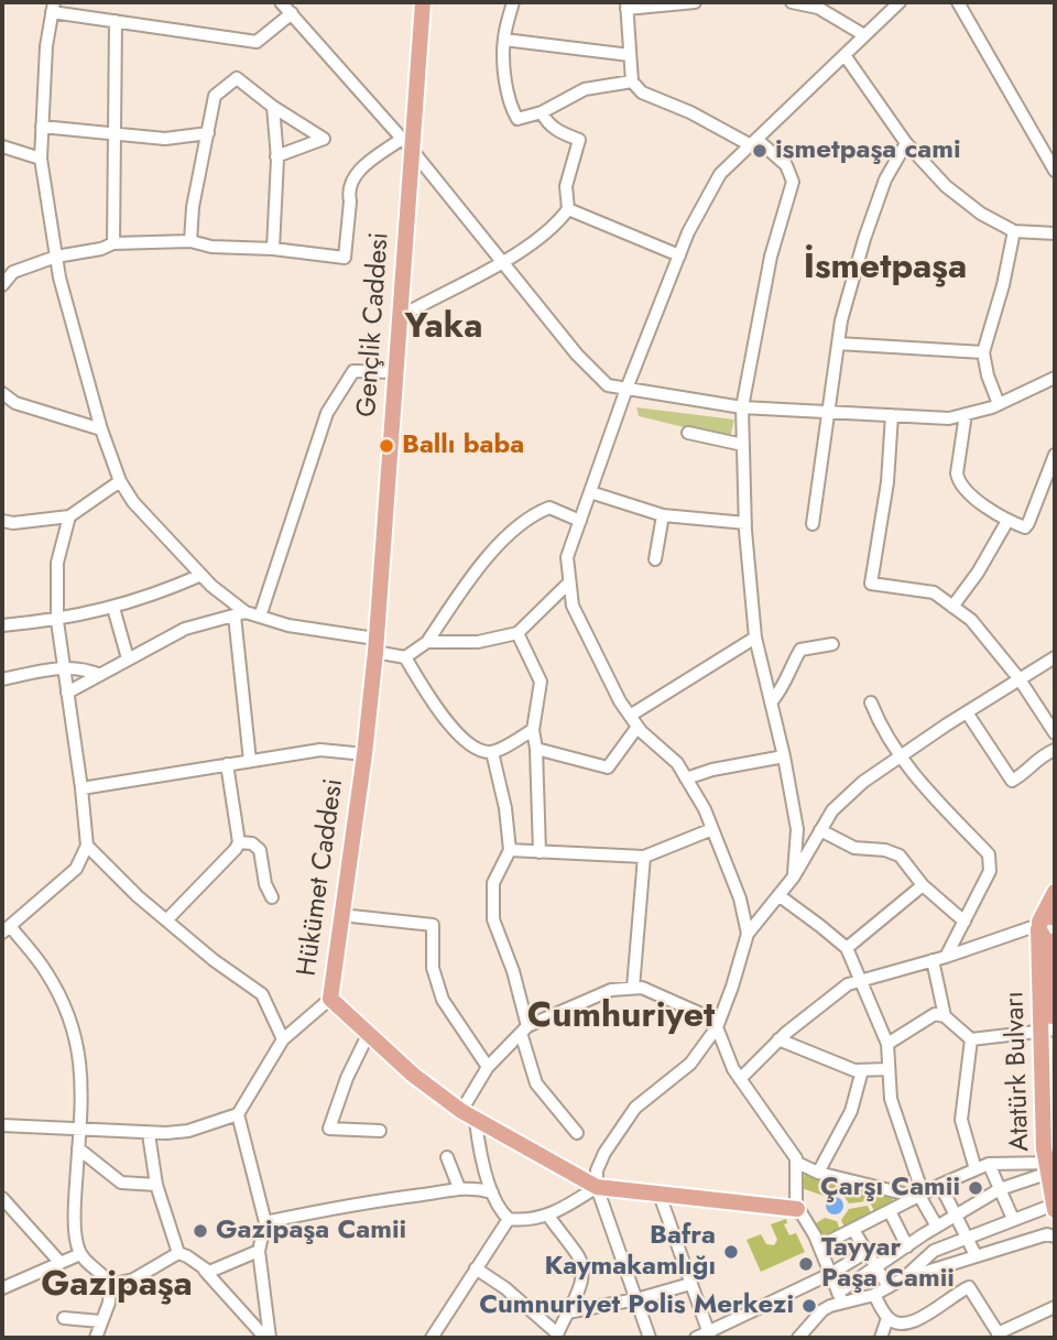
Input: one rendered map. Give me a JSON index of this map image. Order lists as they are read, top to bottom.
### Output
{
  "streets": {
    "main road": ["Gençlik Caddesi", "Hükümet Caddesi", "Atatürk Bulvarı"]
  },
  "crossings": [
    ["Gençlik Caddesi", "Hükümet Caddesi"]
  ],
  "districts": [
    "İsmetpaşa",
    "Yaka",
    "Cumhuriyet",
    "Gazipaşa"
  ],
  "places": [
    "ismetpaşa cami",
    "Ballı baba",
    "Çarşı Camii",
    "Gazipaşa Camii",
    "Bafra Kaymakamlığı",
    "Tayyar Paşa Camii",
    "Cumnuriyet Polis Merkezi"
  ]
}
